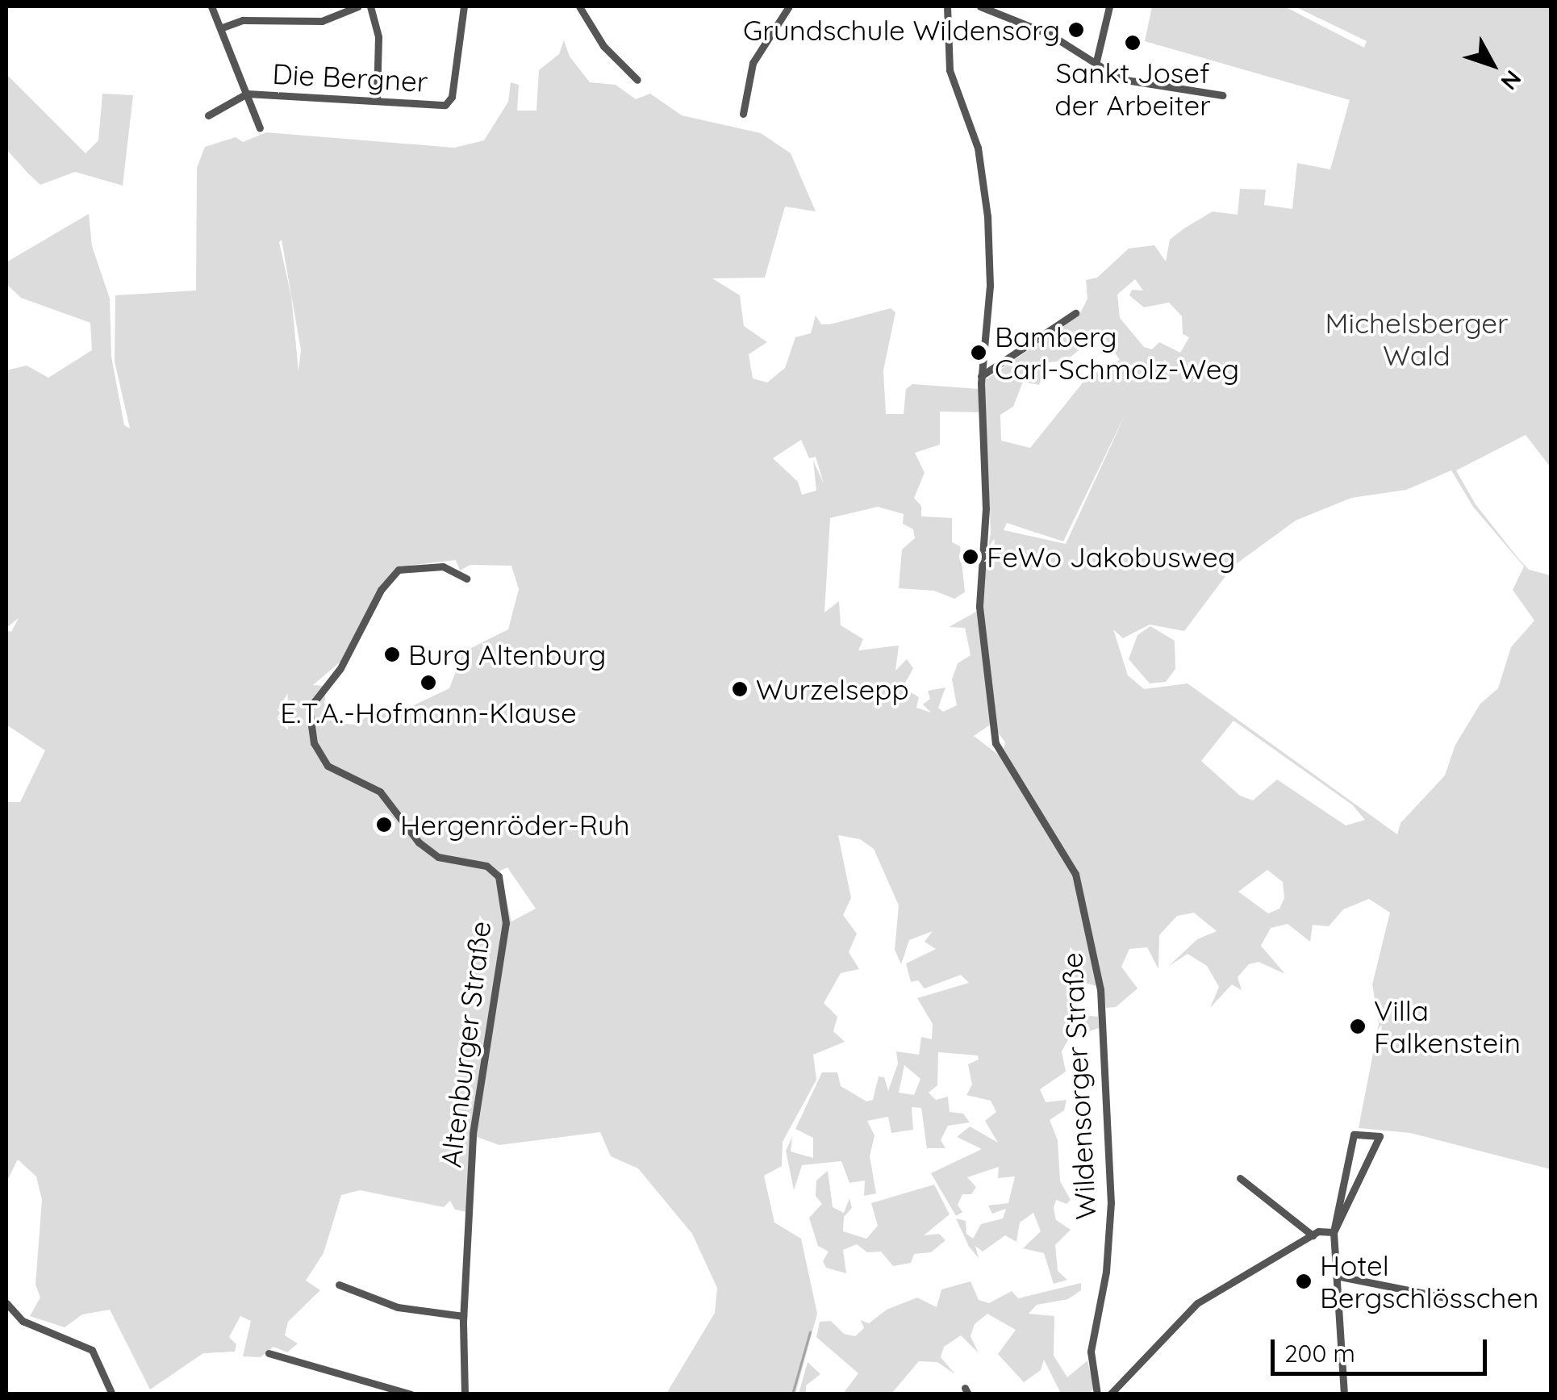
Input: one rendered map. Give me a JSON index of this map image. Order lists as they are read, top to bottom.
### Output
{
  "streets": {
    "street": ["Die Bergner", "Altenburger Straße", "Wildensorger Straße"]
  },
  "parks": ["Michelsberger Wald"],
  "places": [
    "Grundschule Wildensorg",
    "Sankt Josef der Arbeiter",
    "Bamberg Carl-Schmolz-Weg",
    "FeWo Jakobusweg",
    "Burg Altenburg",
    "E.T.A.-Hofmann-Klause",
    "Wurzelsepp",
    "Hergenröder-Ruh",
    "Villa Falkenstein",
    "Hotel Bergschlösschen"
  ],
  "scale_bar": "200 m",
  "north": "bottom right"
}
